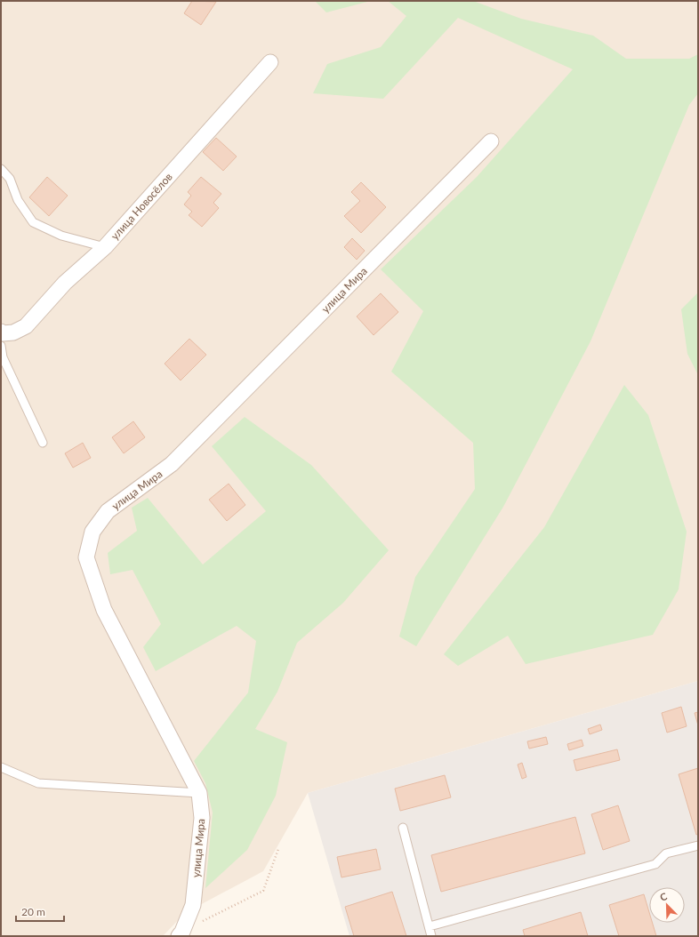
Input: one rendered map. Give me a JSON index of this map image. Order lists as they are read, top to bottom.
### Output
{
  "streets": {
    "street": ["улица Новосёлов", "улица Мира"]
  },
  "scale_bar": "20 m",
  "north": "top left"
}
